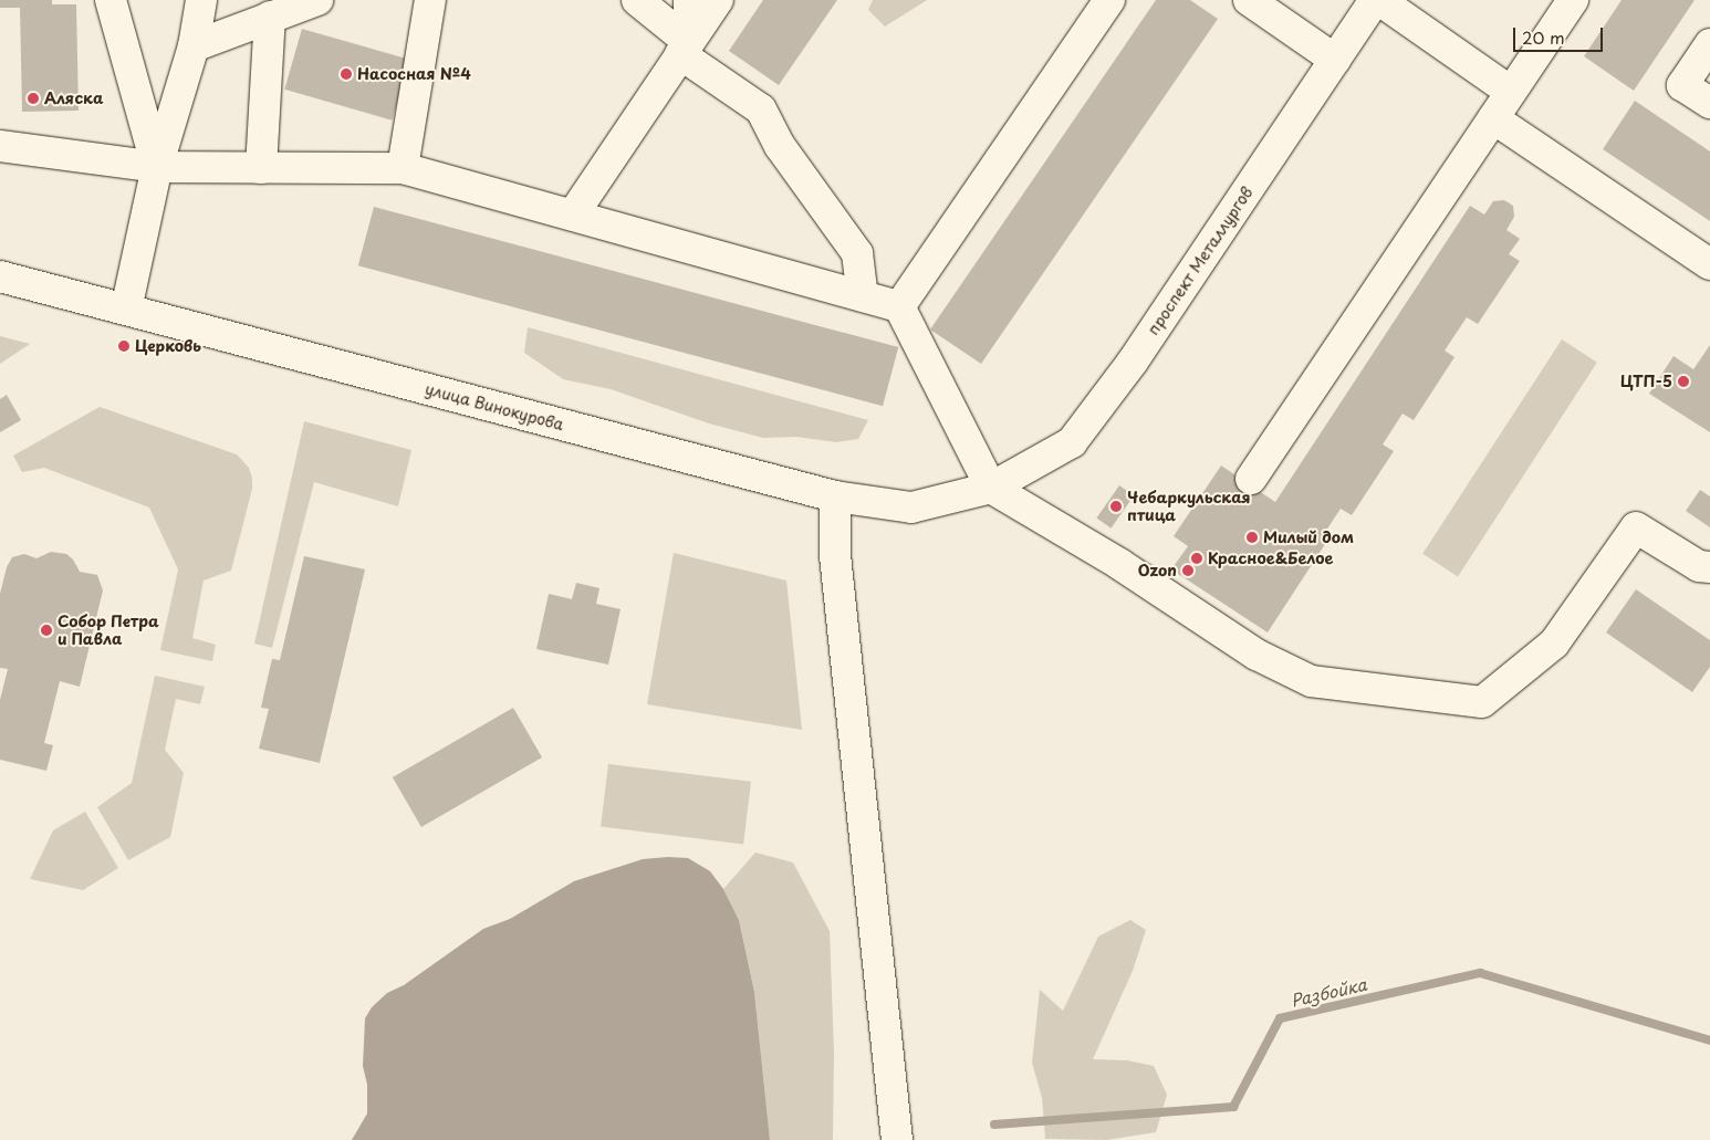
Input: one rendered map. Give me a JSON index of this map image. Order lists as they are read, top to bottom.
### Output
{
  "streets": {
    "street": ["проспект Металлургов", "улица Винокурова"]
  },
  "crossings": [
    ["проспект Металлургов", "улица Винокурова"]
  ],
  "water": ["Разбойка"],
  "places": [
    "Насосная №4",
    "Аляска",
    "Церковь",
    "ЦТП-5",
    "Чебаркульская птица",
    "Милый дом",
    "Красное&Белое",
    "Ozon",
    "Собор Петра и Павла"
  ],
  "scale_bar": "20 m"
}
